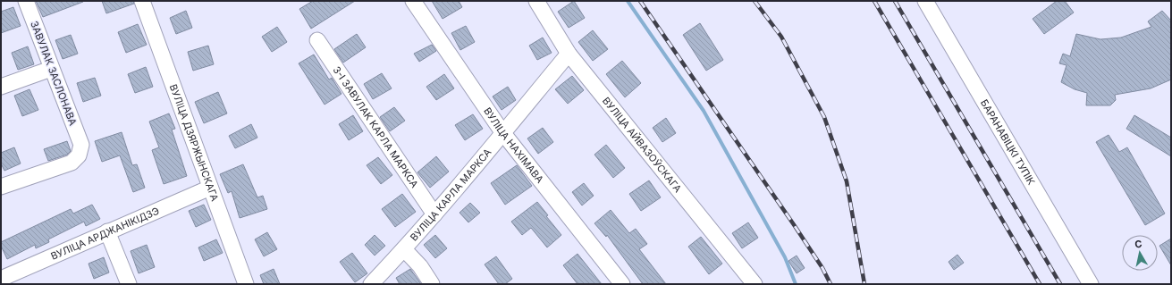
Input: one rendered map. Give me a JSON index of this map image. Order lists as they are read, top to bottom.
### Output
{
  "streets": {
    "street": [
      "ЗАВУЛАК ЗАСЛОНАВА",
      "3-І ЗАВУЛАК КАРЛА МАРКСА",
      "ВУЛІЦА ДЗЯРЖЫНСКАГА",
      "БАРАНАВІЦКІ ТУПІК",
      "ВУЛІЦА НАХІМАВА",
      "ВУЛІЦА АЙВАЗОЎСКАГА",
      "ВУЛІЦА КАРЛА МАРКСА",
      "ВУЛІЦА АРДЖАНІКІДЗЭ"
    ]
  },
  "crossings": [
    ["3-І ЗАВУЛАК КАРЛА МАРКСА", "ВУЛІЦА КАРЛА МАРКСА"],
    ["ВУЛІЦА ДЗЯРЖЫНСКАГА", "ВУЛІЦА АРДЖАНІКІДЗЭ"],
    ["ВУЛІЦА НАХІМАВА", "ВУЛІЦА КАРЛА МАРКСА"],
    ["ВУЛІЦА АЙВАЗОЎСКАГА", "ВУЛІЦА КАРЛА МАРКСА"]
  ],
  "north": "top"
}
